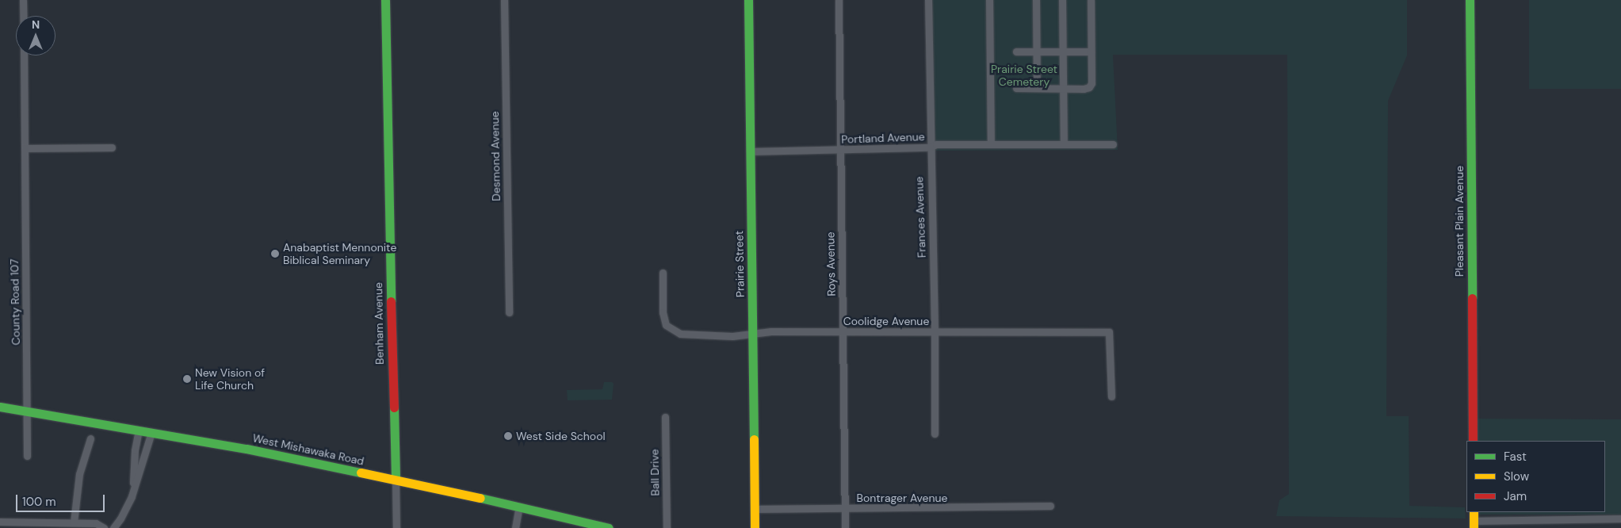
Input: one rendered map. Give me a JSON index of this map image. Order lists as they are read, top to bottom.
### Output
{
  "streets": {
    "main road": [
      "Pleasant Plain Avenue",
      "Prairie Street",
      "Benham Avenue",
      "West Mishawaka Road"
    ],
    "street": [
      "Portland Avenue",
      "Desmond Avenue",
      "Frances Avenue",
      "Roys Avenue",
      "County Road 107",
      "Coolidge Avenue",
      "Ball Drive",
      "Bontrager Avenue"
    ]
  },
  "crossings": [
    ["Portland Avenue", "Frances Avenue"],
    ["Portland Avenue", "Prairie Street"],
    ["Portland Avenue", "Roys Avenue"],
    ["Frances Avenue", "Coolidge Avenue"],
    ["Prairie Street", "Coolidge Avenue"],
    ["Prairie Street", "Bontrager Avenue"],
    ["Roys Avenue", "Coolidge Avenue"],
    ["Roys Avenue", "Bontrager Avenue"],
    ["County Road 107", "West Mishawaka Road"],
    ["Benham Avenue", "West Mishawaka Road"]
  ],
  "parks": ["Prairie Street Cemetery"],
  "places": ["Anabaptist Mennonite Biblical Seminary", "New Vision of Life Church", "West Side School"],
  "legend": ["Fast", "Slow", "Jam"],
  "scale_bar": "100 m",
  "north": "top"
}
